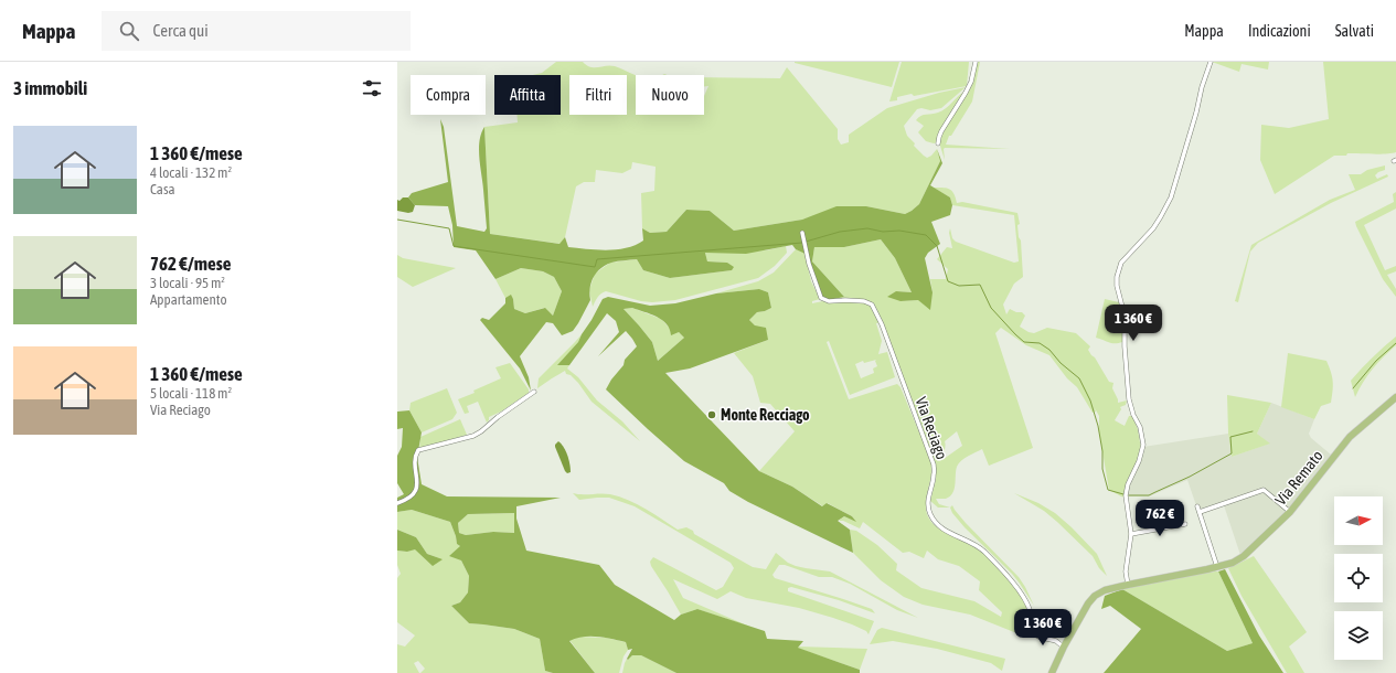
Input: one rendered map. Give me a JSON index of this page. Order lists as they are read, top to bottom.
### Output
{
  "streets": {
    "main road": ["Via Remato"],
    "street": ["Via Reciago"]
  },
  "crossings": [
    ["Via Reciago", "Via Remato"]
  ],
  "places": ["Monte Recciago"],
  "north": "right",
  "page": {
    "header": "Mappa",
    "search": "Cerca qui",
    "nav": ["Mappa", "Indicazioni", "Salvati"],
    "heading": "3 immobili",
    "chip": [
      "Compra",
      "Affitta",
      "Filtri",
      "Nuovo"
    ],
    "list": [
      {
        "name": "1 360 €/mese",
        "note": "4 locali · 132 m² · Casa"
      },
      {
        "name": "762 €/mese",
        "note": "3 locali · 95 m² · Appartamento"
      },
      {
        "name": "1 360 €/mese",
        "note": "5 locali · 118 m² · Via Reciago"
      }
    ],
    "price": ["1 360 €", "762 €", "1 360 €"]
  }
}
